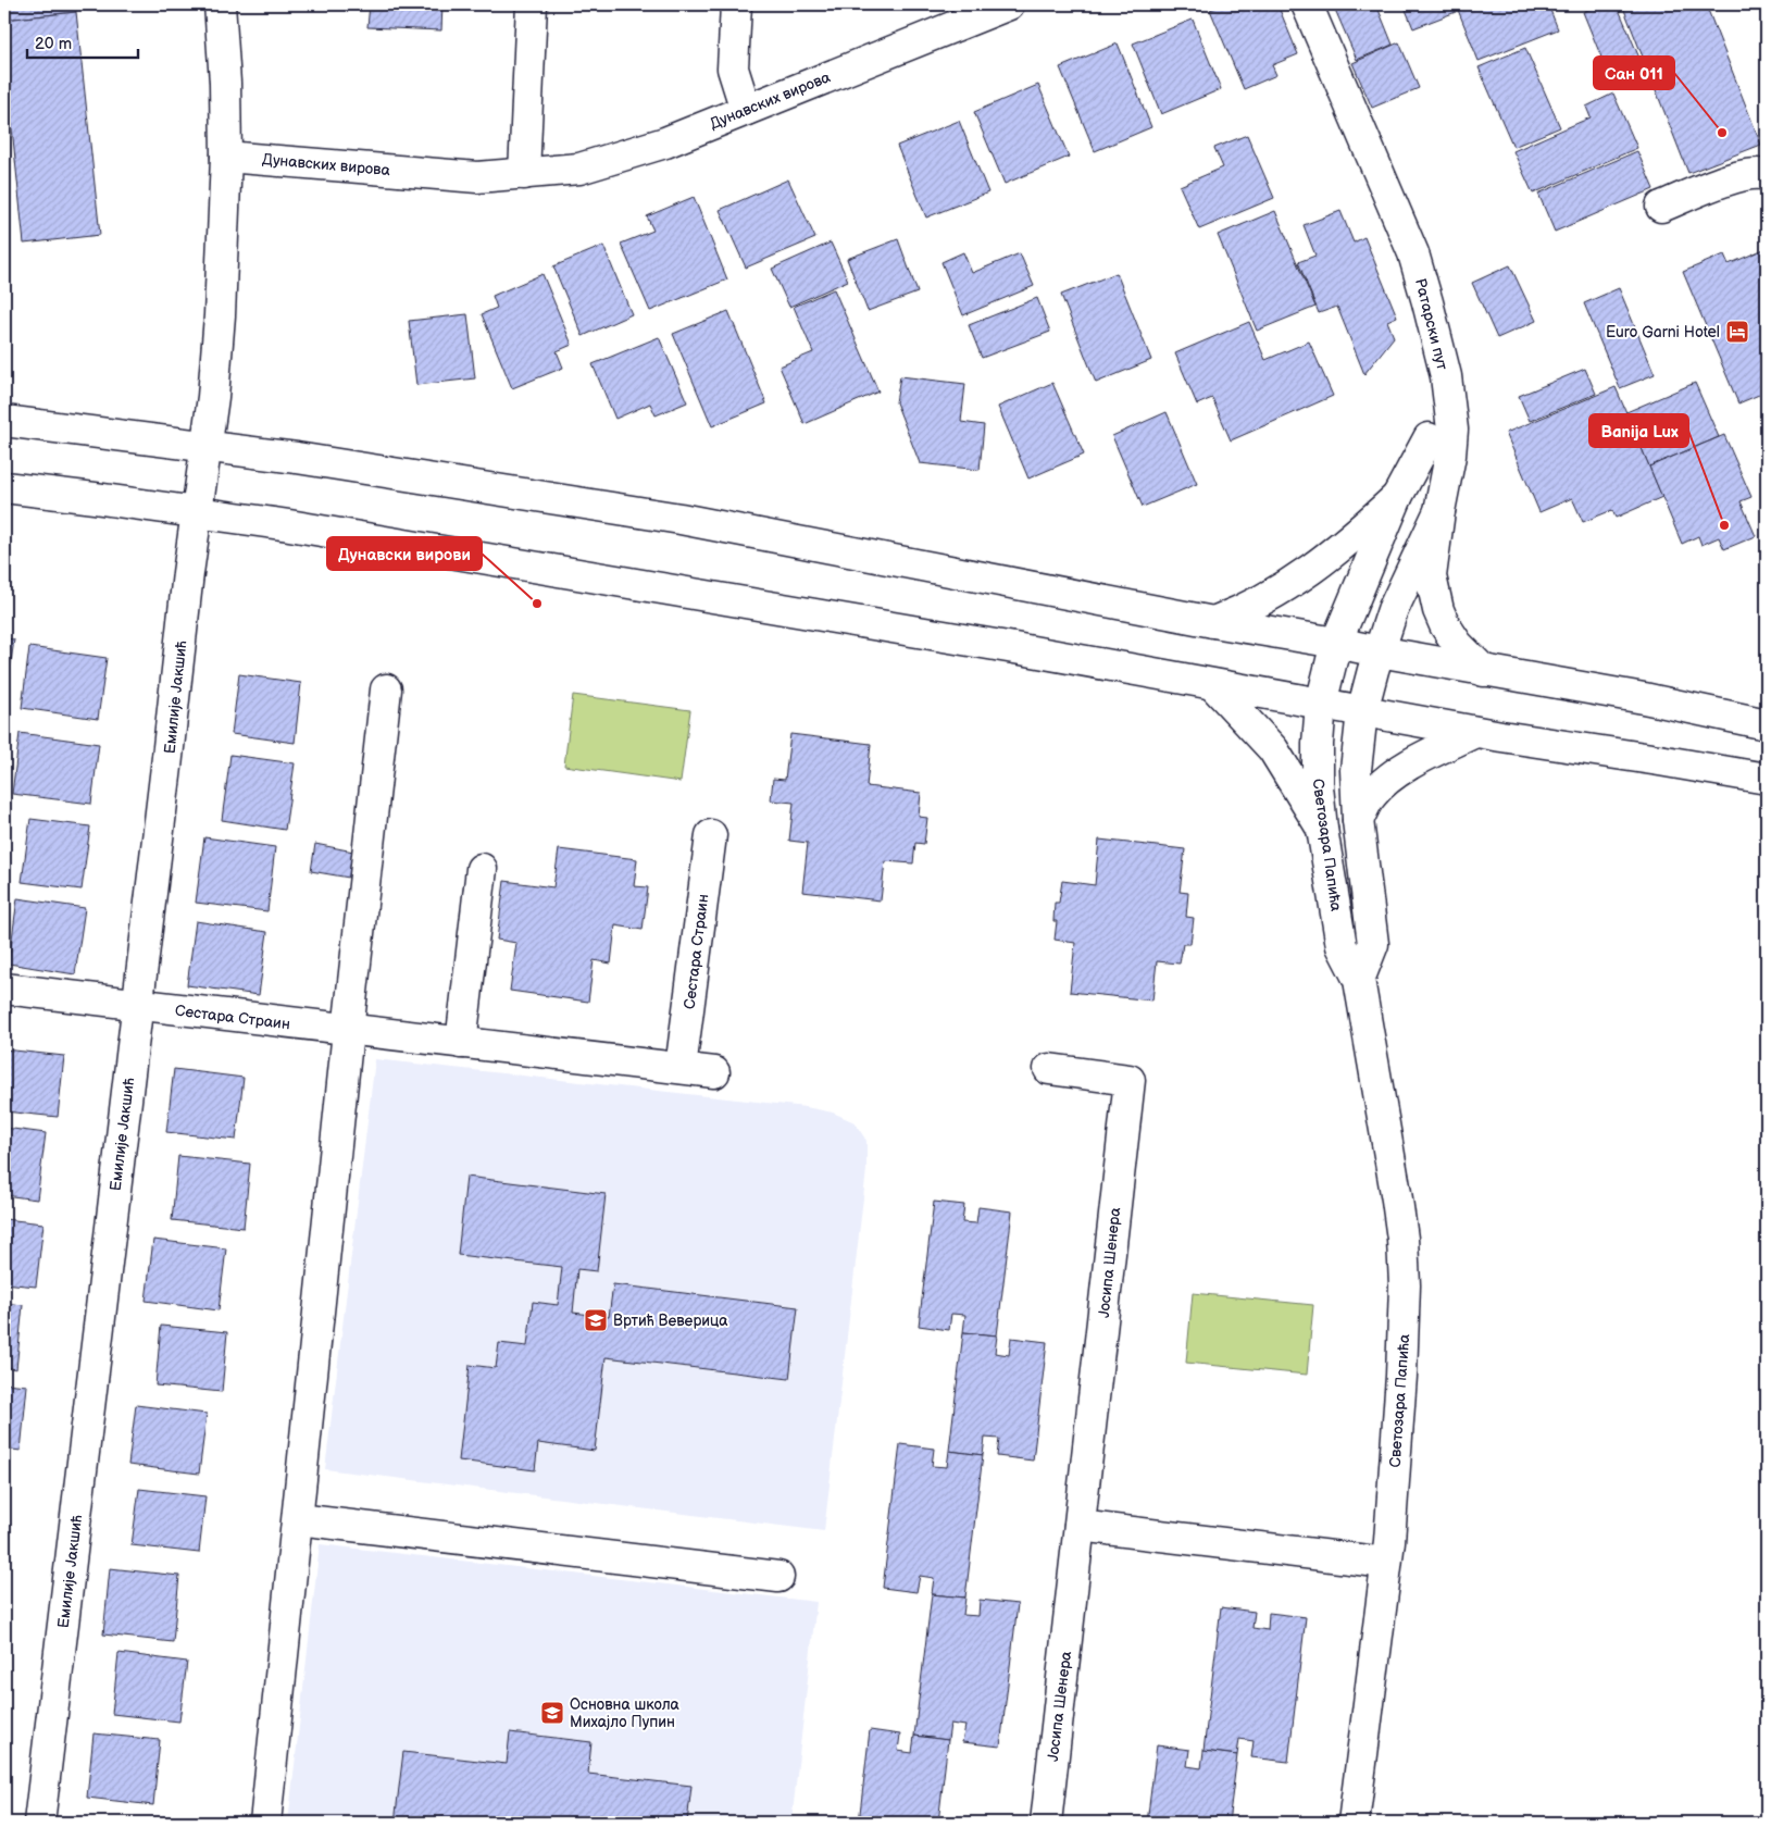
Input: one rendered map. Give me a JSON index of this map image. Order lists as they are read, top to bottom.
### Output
{
  "streets": {
    "street": [
      "Дунавских вирова",
      "Ратарски пут",
      "Емилије Јакшић",
      "Светозара Папића",
      "Сестара Страин",
      "Јосипа Шенера"
    ]
  },
  "crossings": [
    ["Емилије Јакшић", "Сестара Страин"]
  ],
  "places": {
    "other": ["Сан 011", "Banija Lux", "Дунавски вирови"],
    "hotel": ["Euro Garni Hotel"],
    "school or university": ["Вртић Веверица", "Основна школа Михајло Пупин"]
  },
  "scale_bar": "20 m"
}
